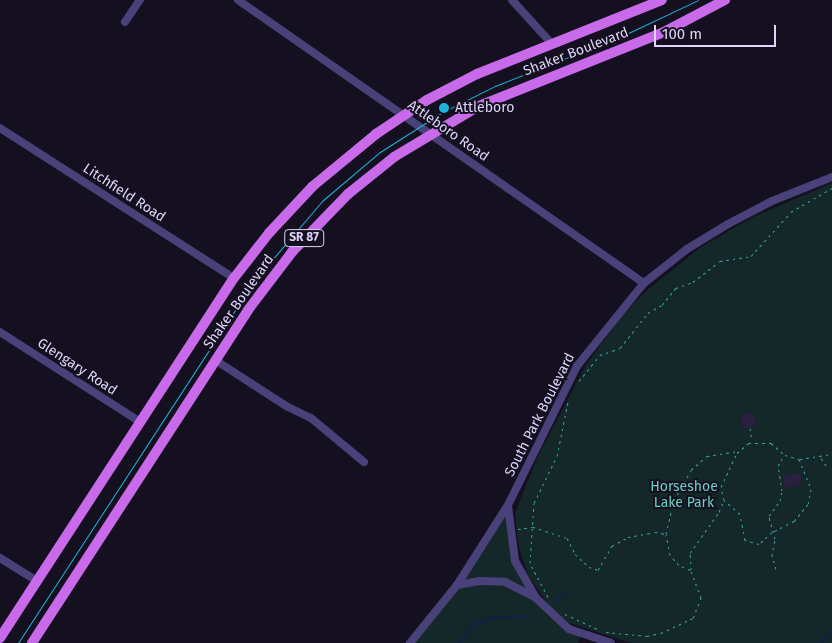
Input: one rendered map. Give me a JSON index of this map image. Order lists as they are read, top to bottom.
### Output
{
  "streets": {
    "main road": ["Shaker Boulevard", "SR 87"],
    "street": [
      "Attleboro Road",
      "Litchfield Road",
      "Glengary Road",
      "South Park Boulevard"
    ]
  },
  "crossings": [
    ["Shaker Boulevard", "Attleboro Road"],
    ["Shaker Boulevard", "Litchfield Road"],
    ["Shaker Boulevard", "Glengary Road"],
    ["Attleboro Road", "South Park Boulevard"]
  ],
  "parks": ["Horseshoe Lake Park"],
  "places": ["Attleboro"],
  "scale_bar": "100 m"
}
